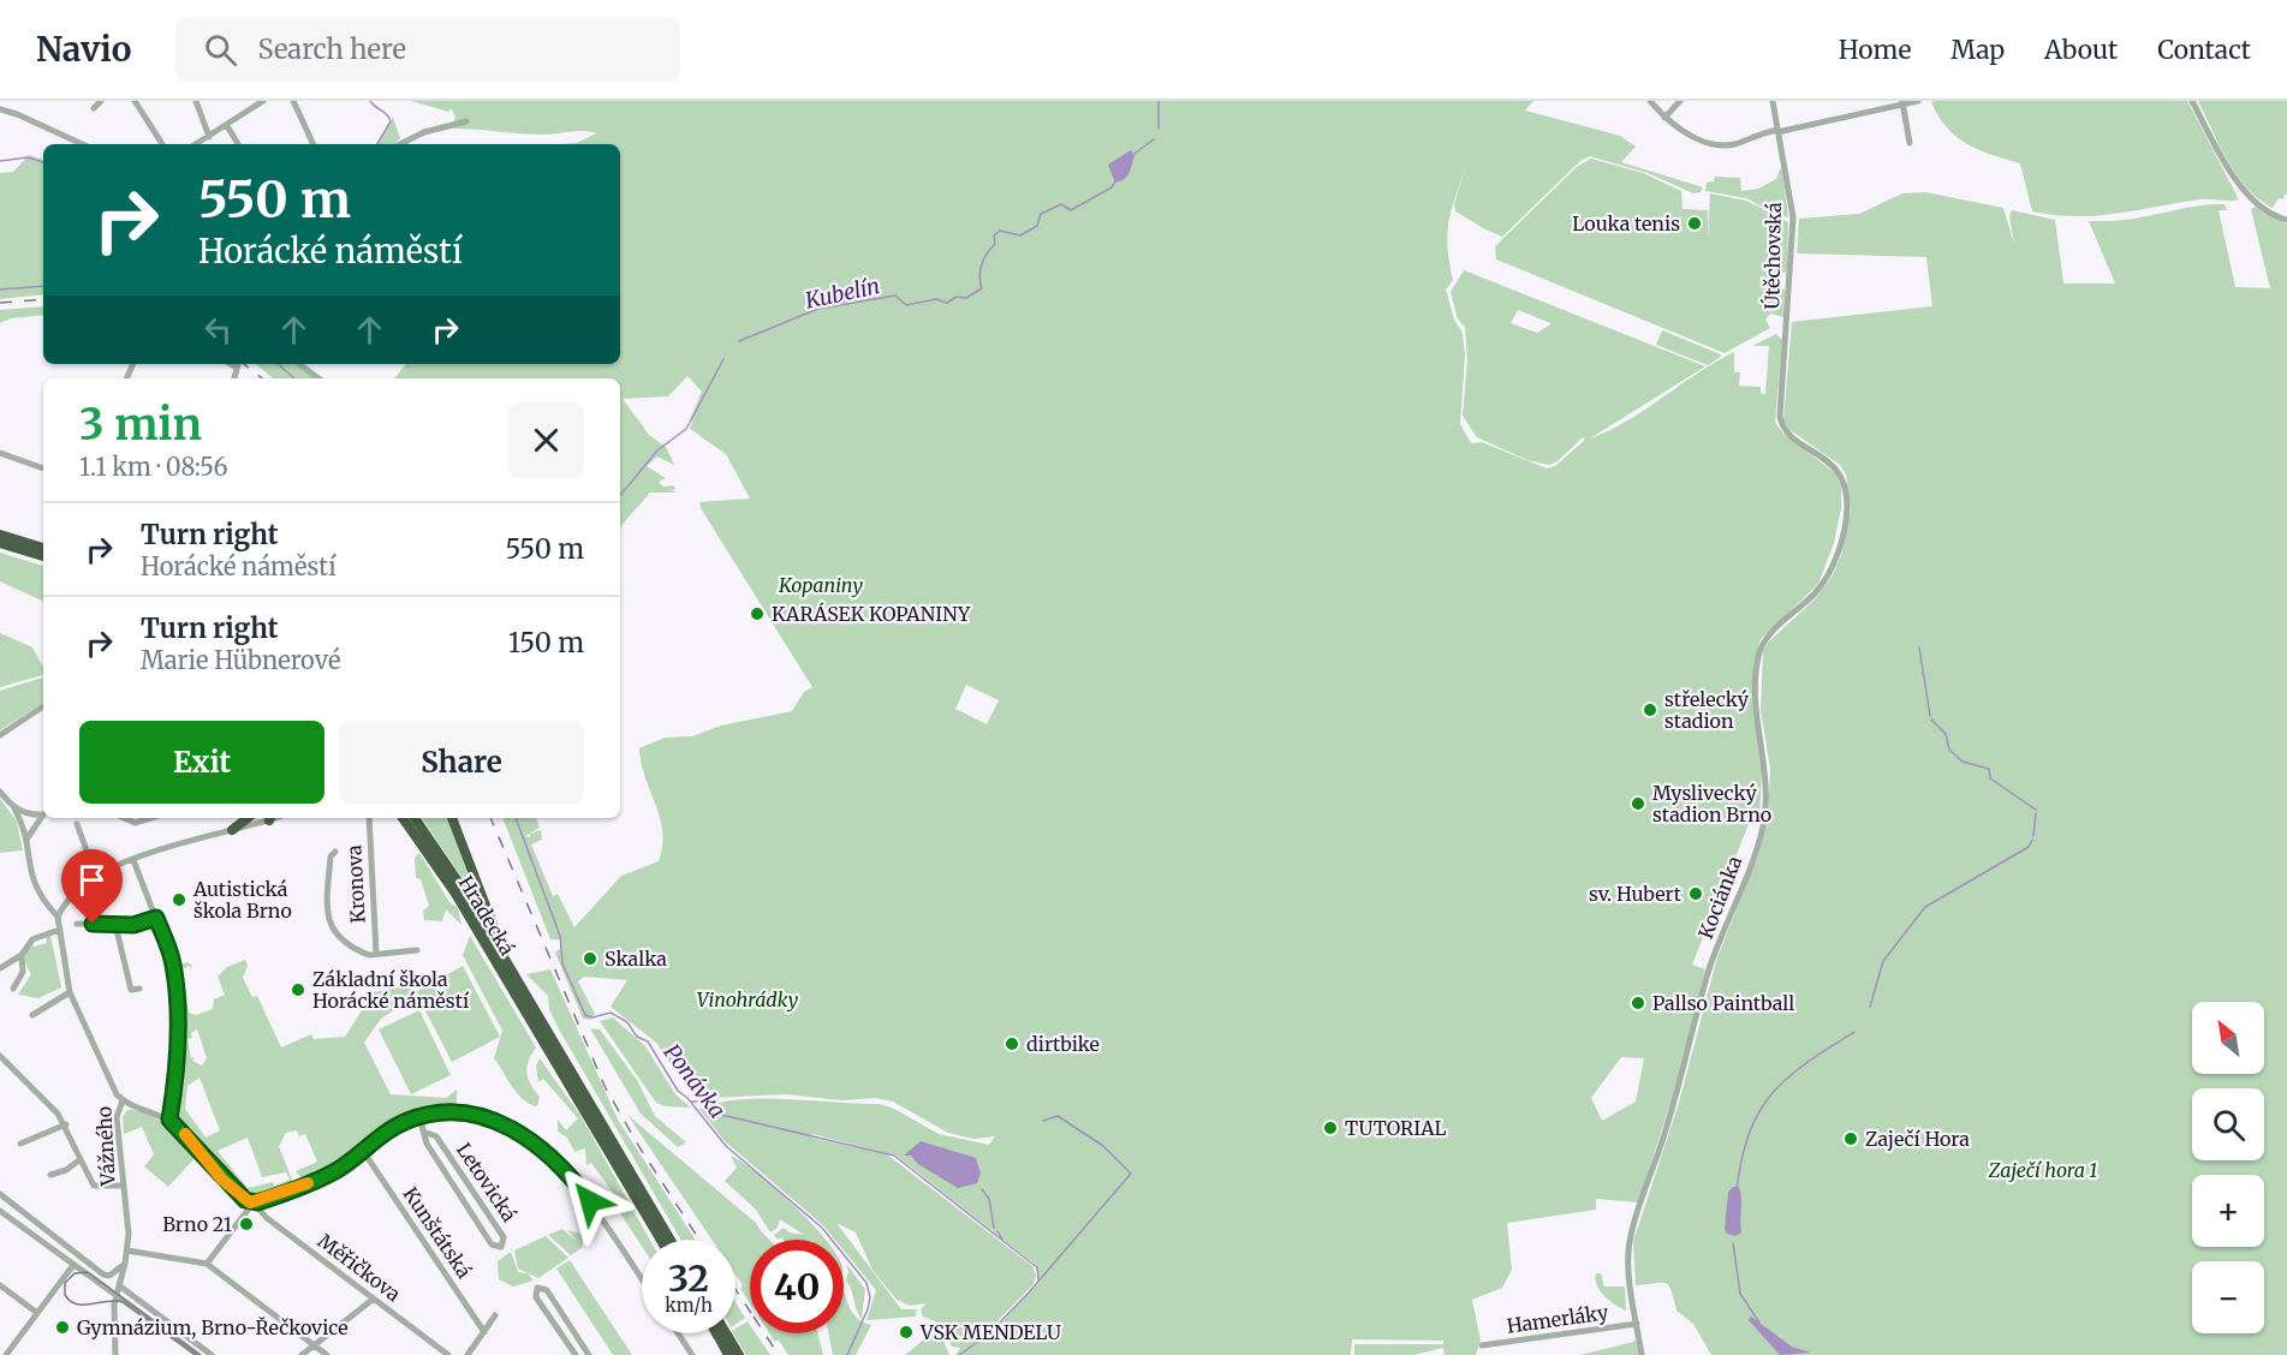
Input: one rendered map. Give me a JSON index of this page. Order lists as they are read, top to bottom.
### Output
{
  "streets": {
    "highway": ["Hradecká"],
    "street": [
      "Útěchovská",
      "Kronova",
      "Kociánka",
      "Vážného",
      "Letovická",
      "Kunštátská",
      "Měřičkova",
      "Hamerláky"
    ]
  },
  "crossings": [
    ["Útěchovská", "Kociánka"],
    ["Kociánka", "Hamerláky"]
  ],
  "water": ["Kubelín", "Ponávka"],
  "parks": ["Kopaniny", "Vinohrádky", "Zaječí hora 1"],
  "places": [
    "Louka tenis",
    "KARÁSEK KOPANINY",
    "střelecký stadion",
    "Myslivecký stadion Brno",
    "sv. Hubert",
    "Autistická škola Brno",
    "Skalka",
    "Základní škola Horácké náměstí",
    "Pallso Paintball",
    "dirtbike",
    "TUTORIAL",
    "Zaječí Hora",
    "Brno 21",
    "Gymnázium, Brno-Řečkovice",
    "VSK MENDELU"
  ],
  "north": "top left",
  "page": {
    "header": "Navio",
    "search": "Search here",
    "nav": [
      "Home",
      "Map",
      "About",
      "Contact"
    ],
    "turn": ["550 m", "Horácké náměstí"],
    "heading": ["3 min", "1.1 km · 08:56"],
    "list": [
      {
        "name": "Turn right",
        "note": "Horácké náměstí",
        "value": "550 m"
      },
      {
        "name": "Turn right",
        "note": "Marie Hübnerové",
        "value": "150 m"
      }
    ],
    "buttons": ["Exit", "Share"],
    "map_buttons": ["+", "−"],
    "speed": "32 km/h",
    "limit": "40"
  }
}
